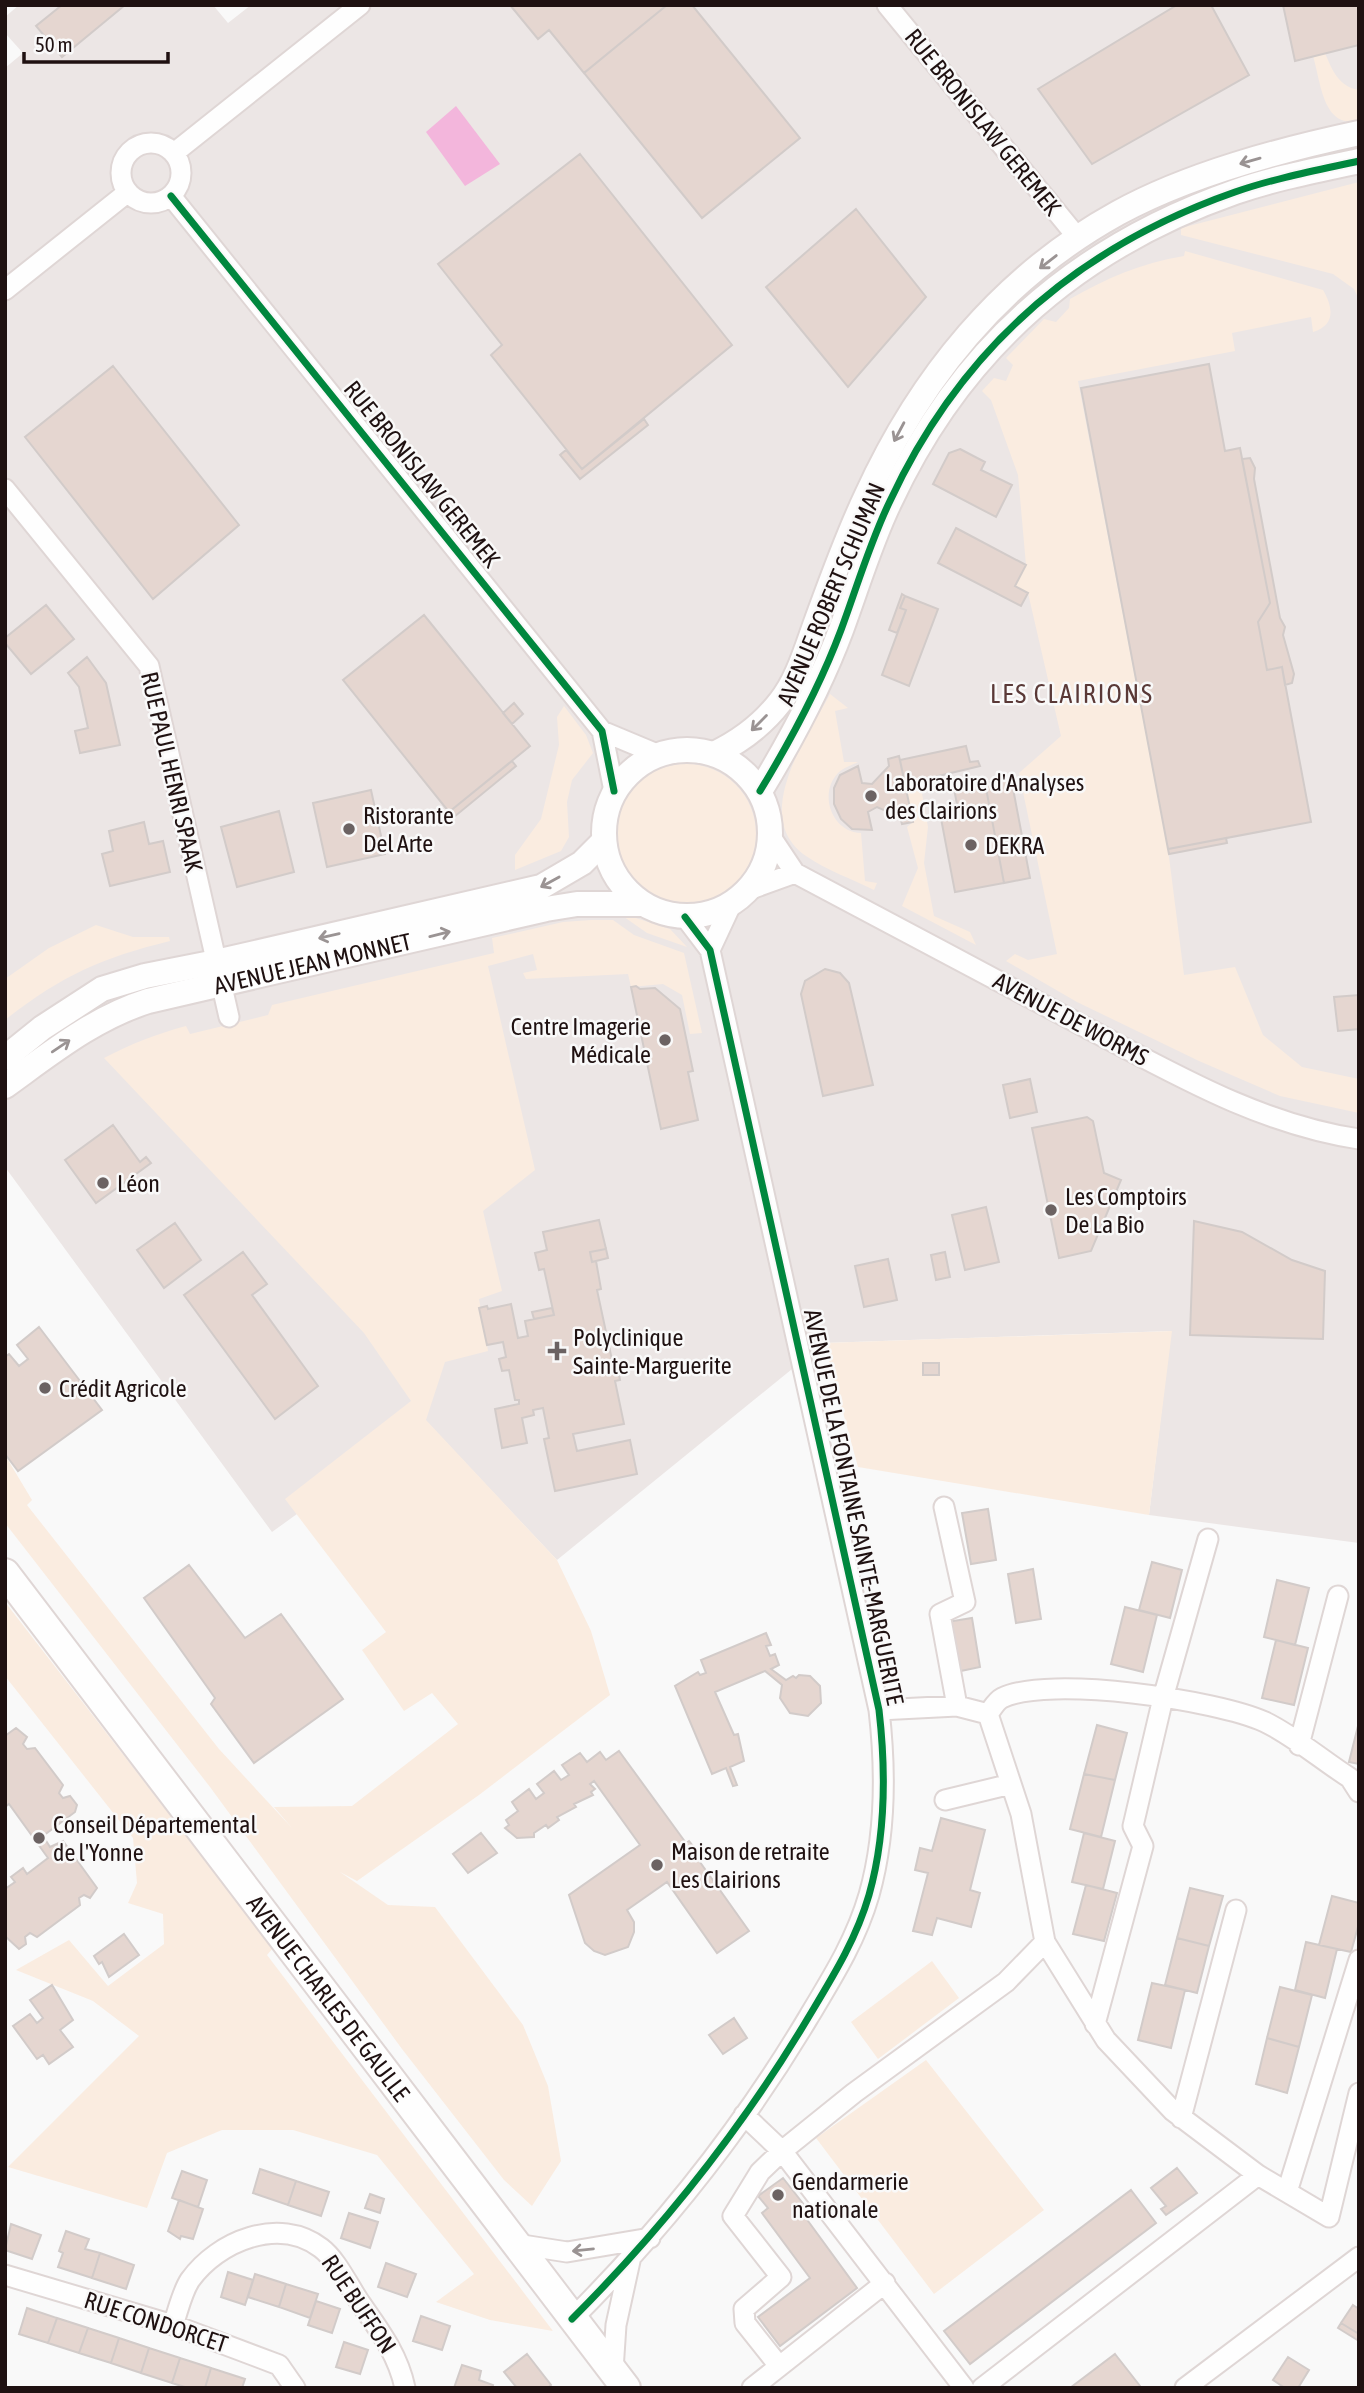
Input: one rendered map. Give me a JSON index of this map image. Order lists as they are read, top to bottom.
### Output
{
  "streets": {
    "main road": ["AVENUE CHARLES DE GAULLE"],
    "street": [
      "RUE BRONISLAW GEREMEK",
      "AVENUE ROBERT SCHUMAN",
      "RUE PAUL HENRI SPAAK",
      "AVENUE JEAN MONNET",
      "AVENUE DE WORMS",
      "AVENUE DE LA FONTAINE SAINTE-MARGUERITE",
      "RUE BUFFON",
      "RUE CONDORCET"
    ]
  },
  "crossings": [
    ["RUE BRONISLAW GEREMEK", "AVENUE ROBERT SCHUMAN"],
    ["RUE BRONISLAW GEREMEK", "AVENUE JEAN MONNET"],
    ["RUE BRONISLAW GEREMEK", "AVENUE DE WORMS"],
    ["RUE BRONISLAW GEREMEK", "AVENUE DE LA FONTAINE SAINTE-MARGUERITE"],
    ["AVENUE ROBERT SCHUMAN", "AVENUE JEAN MONNET"],
    ["AVENUE ROBERT SCHUMAN", "AVENUE DE WORMS"],
    ["AVENUE ROBERT SCHUMAN", "AVENUE DE LA FONTAINE SAINTE-MARGUERITE"],
    ["RUE PAUL HENRI SPAAK", "AVENUE JEAN MONNET"],
    ["AVENUE JEAN MONNET", "AVENUE DE WORMS"],
    ["AVENUE JEAN MONNET", "AVENUE DE LA FONTAINE SAINTE-MARGUERITE"],
    ["AVENUE DE WORMS", "AVENUE DE LA FONTAINE SAINTE-MARGUERITE"],
    ["AVENUE DE LA FONTAINE SAINTE-MARGUERITE", "AVENUE CHARLES DE GAULLE"],
    ["RUE BUFFON", "RUE CONDORCET"]
  ],
  "districts": ["LES CLAIRIONS"],
  "places": {
    "other": [
      "Laboratoire d'Analyses des Clairions",
      "Ristorante Del Arte",
      "DEKRA",
      "Centre Imagerie Médicale",
      "Léon",
      "Les Comptoirs De La Bio",
      "Crédit Agricole",
      "Conseil Départemental de l'Yonne",
      "Maison de retraite Les Clairions",
      "Gendarmerie nationale"
    ],
    "health": ["Polyclinique Sainte-Marguerite"]
  },
  "scale_bar": "50 m"
}
